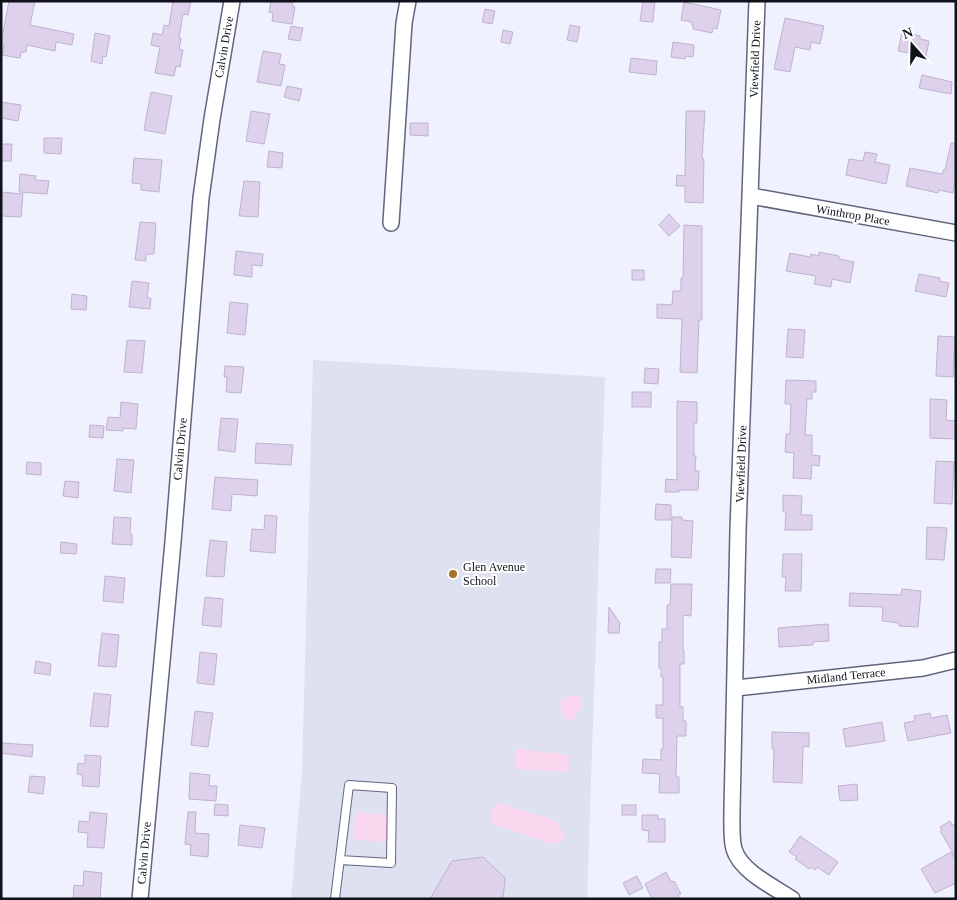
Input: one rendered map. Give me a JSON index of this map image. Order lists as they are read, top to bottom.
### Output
{
  "streets": {
    "street": [
      "Calvin Drive",
      "Viewfield Drive",
      "Winthrop Place",
      "Midland Terrace"
    ]
  },
  "crossings": [
    ["Viewfield Drive", "Winthrop Place"],
    ["Viewfield Drive", "Midland Terrace"]
  ],
  "places": ["Glen Avenue School"],
  "north": "top"
}
